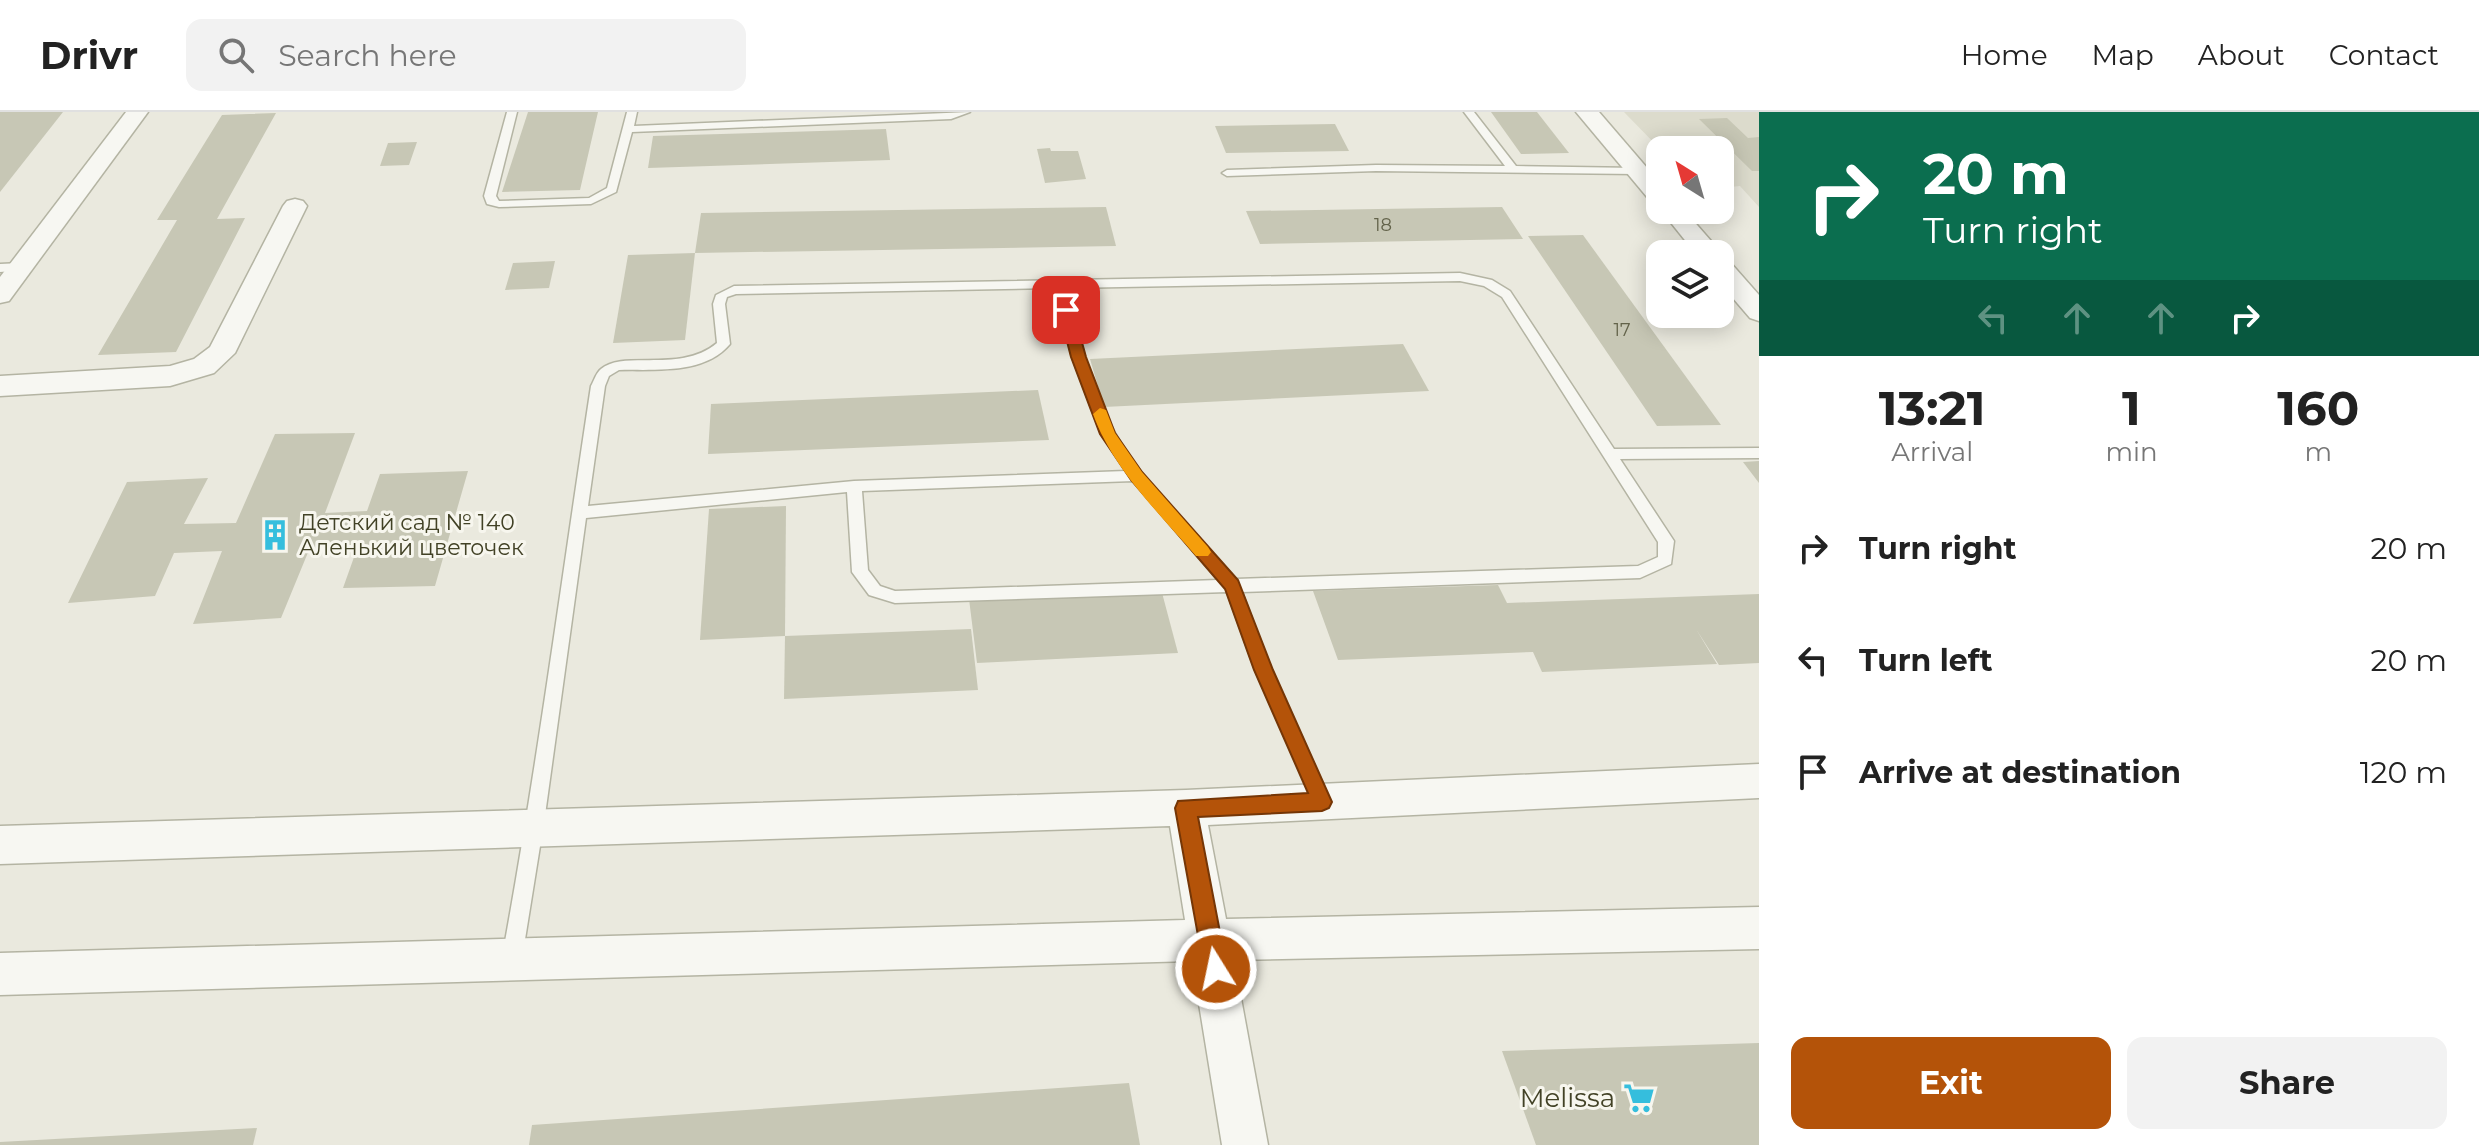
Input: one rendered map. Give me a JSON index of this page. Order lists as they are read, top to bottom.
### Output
{
  "places": {
    "building": ["Детский сад № 140 Аленький цветочек"],
    "supermarket": ["Melissa"]
  },
  "house_numbers": ["18", "17"],
  "north": "top left",
  "page": {
    "header": "Drivr",
    "search": "Search here",
    "nav": [
      "Home",
      "Map",
      "About",
      "Contact"
    ],
    "turn": ["20 m", "Turn right"],
    "eta": [
      "13:21",
      "Arrival",
      "1",
      "min",
      "160",
      "m"
    ],
    "list": [
      {
        "name": "Turn right",
        "value": "20 m"
      },
      {
        "name": "Turn left",
        "value": "20 m"
      },
      {
        "name": "Arrive at destination",
        "value": "120 m"
      }
    ],
    "buttons": ["Exit", "Share"]
  }
}
